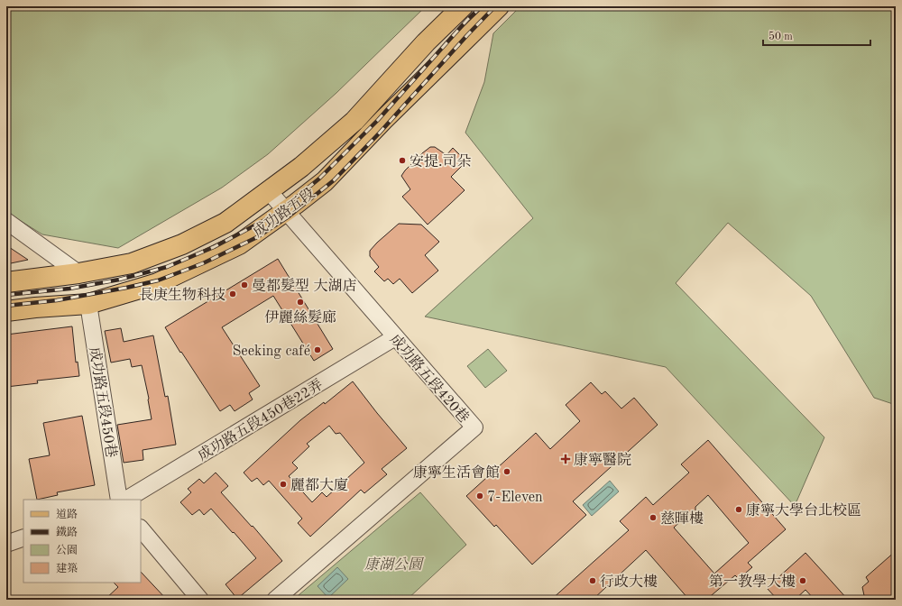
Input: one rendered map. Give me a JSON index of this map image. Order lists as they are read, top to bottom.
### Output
{
  "streets": {
    "main road": ["成功路五段"],
    "street": ["成功路五段420巷", "成功路五段450巷", "成功路五段450巷22弄"]
  },
  "crossings": [
    ["成功路五段", "成功路五段420巷"],
    ["成功路五段", "成功路五段450巷"],
    ["成功路五段420巷", "成功路五段450巷22弄"]
  ],
  "parks": ["康湖公園"],
  "places": {
    "other": [
      "安提.司朵",
      "曼都髮型 大湖店",
      "長庚生物科技",
      "伊麗絲髮廊",
      "Seeking café",
      "康寧生活會館",
      "麗都大廈",
      "7-Eleven",
      "康寧大學台北校區",
      "慈暉樓",
      "行政大樓",
      "第一教學大樓"
    ],
    "health": ["康寧醫院"]
  },
  "legend": [
    "道路",
    "鐵路",
    "公園",
    "建築"
  ],
  "scale_bar": "50 m"
}
